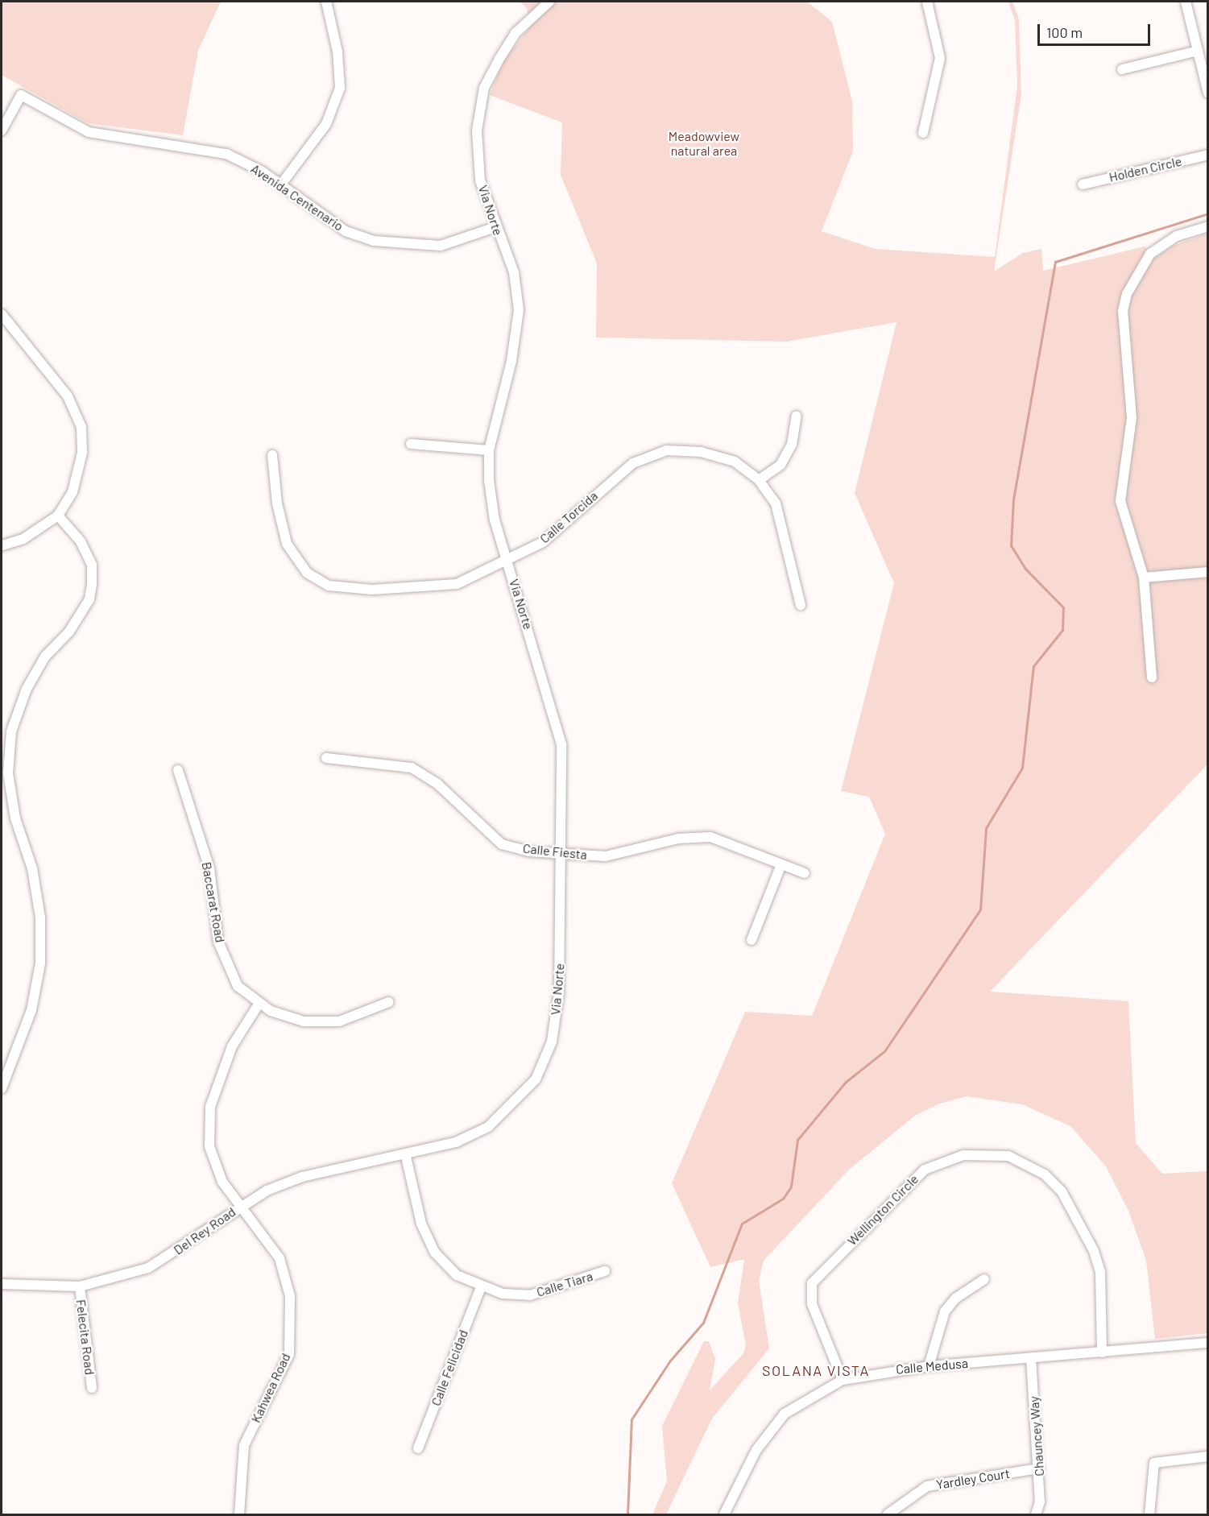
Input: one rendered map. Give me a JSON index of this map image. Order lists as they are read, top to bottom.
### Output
{
  "streets": {
    "street": [
      "Holden Circle",
      "Avenida Centenario",
      "Via Norte",
      "Calle Torcida",
      "Calle Fiesta",
      "Baccarat Road",
      "Wellington Circle",
      "Del Rey Road",
      "Calle Tiara",
      "Felecita Road",
      "Calle Medusa",
      "Calle Felicidad",
      "Kahwea Road",
      "Chauncey Way",
      "Yardley Court"
    ]
  },
  "crossings": [
    ["Avenida Centenario", "Via Norte"],
    ["Via Norte", "Calle Torcida"],
    ["Via Norte", "Calle Fiesta"],
    ["Via Norte", "Del Rey Road"],
    ["Via Norte", "Calle Tiara"],
    ["Baccarat Road", "Kahwea Road"],
    ["Wellington Circle", "Calle Medusa"],
    ["Del Rey Road", "Calle Tiara"],
    ["Del Rey Road", "Felecita Road"],
    ["Del Rey Road", "Kahwea Road"],
    ["Calle Tiara", "Calle Felicidad"],
    ["Calle Medusa", "Chauncey Way"],
    ["Chauncey Way", "Yardley Court"]
  ],
  "districts": ["SOLANA VISTA"],
  "parks": ["Meadowview natural area"],
  "scale_bar": "100 m"
}
